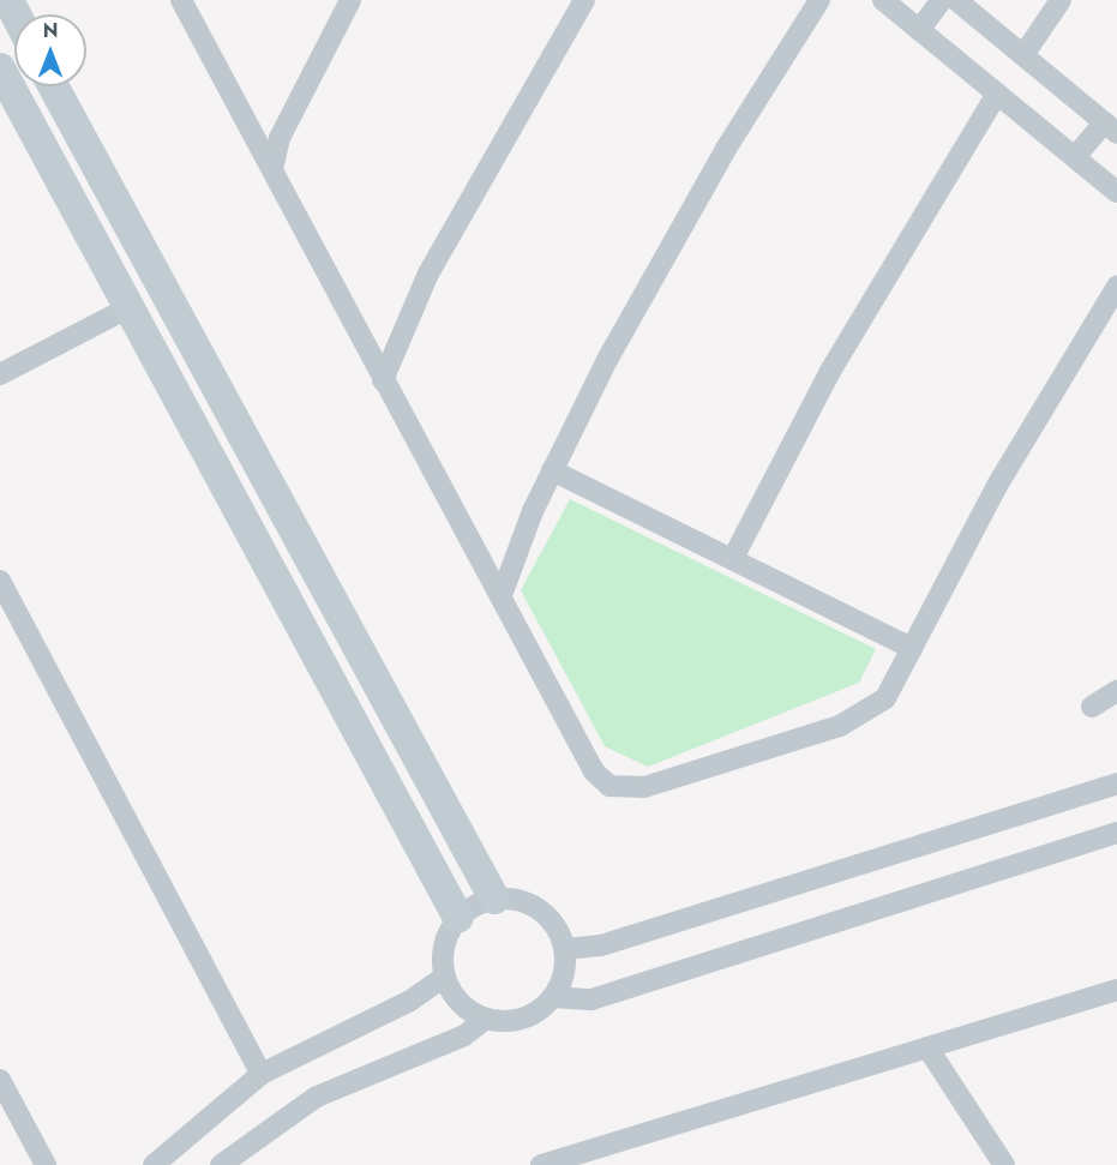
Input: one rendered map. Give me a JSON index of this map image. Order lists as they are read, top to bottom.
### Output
{
  "north": "top"
}
